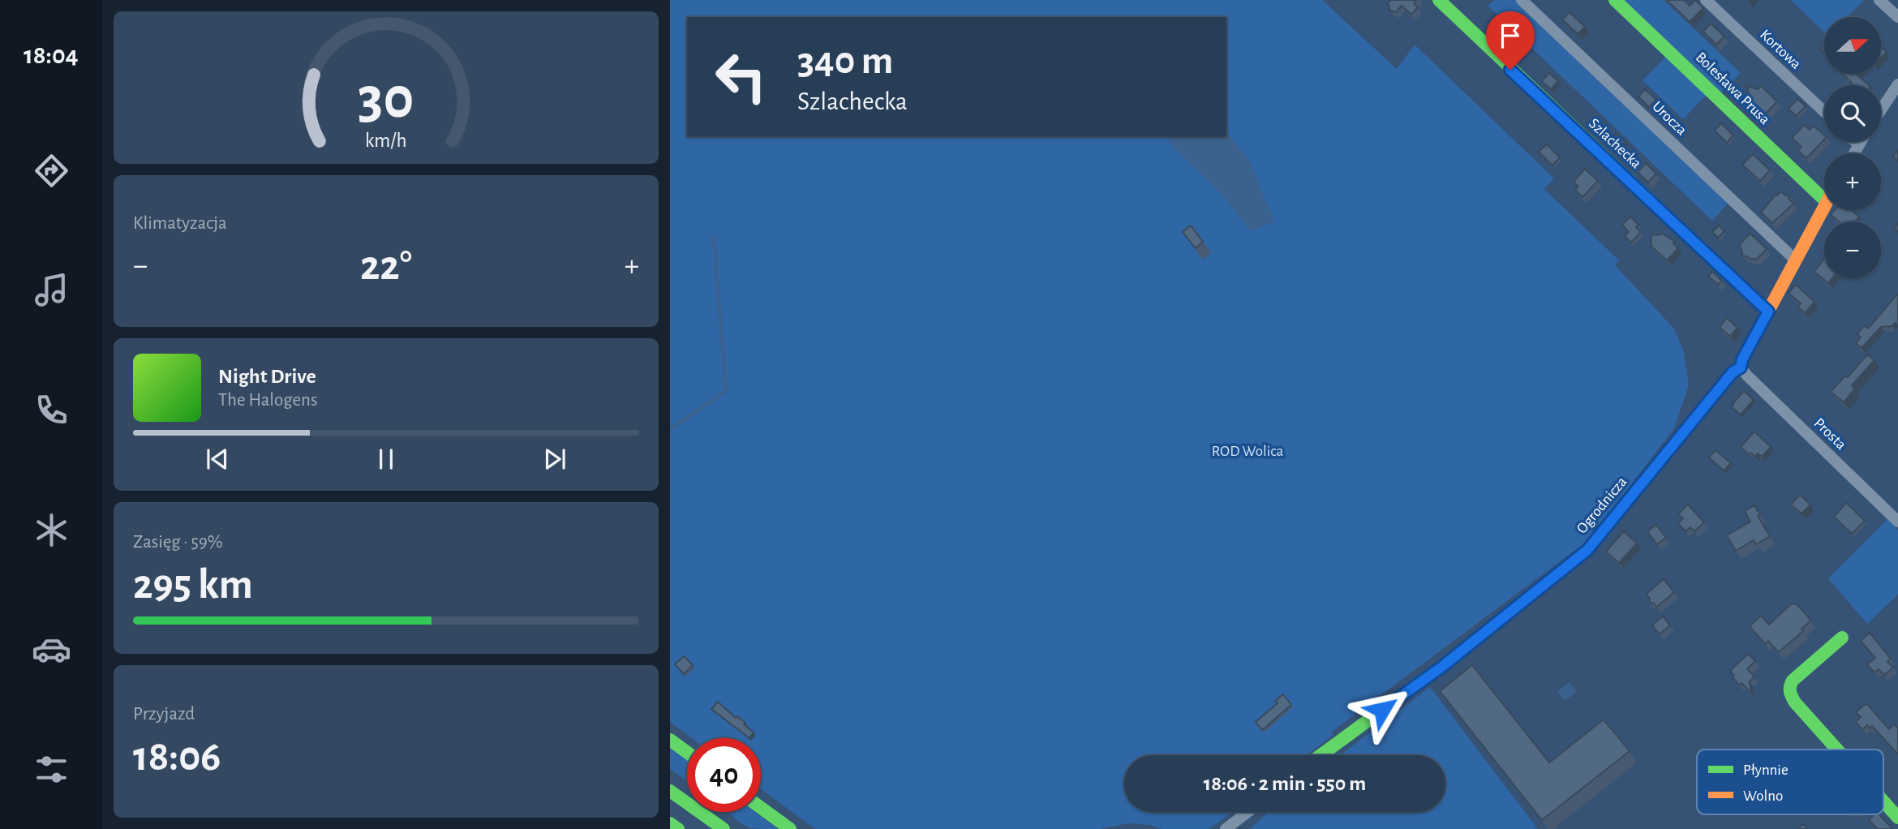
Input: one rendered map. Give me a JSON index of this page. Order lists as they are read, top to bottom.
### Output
{
  "streets": {
    "main road": ["Bolesława Prusa", "Szlachecka", "Ogrodnicza"],
    "street": ["Kortowa", "Urocza", "Prosta"]
  },
  "crossings": [
    ["Urocza", "Ogrodnicza"],
    ["Szlachecka", "Ogrodnicza"],
    ["Prosta", "Ogrodnicza"]
  ],
  "parks": ["ROD Wolica"],
  "legend": ["Płynnie", "Wolno"],
  "north": "right",
  "page": {
    "tabs": "18:04",
    "map_buttons": ["+", "−"],
    "turn": ["340 m", "Szlachecka"],
    "tile": [
      "Klimatyzacja",
      ["Zasięg · 59%", "295 km"],
      ["Przyjazd", "18:06"]
    ],
    "heat": ["−", "22°", "+"],
    "song": ["Night Drive", "The Halogens"],
    "limit": "40",
    "trip": "18:06 · 2 min · 550 m",
    "gauge": ["30", "km/h"]
  }
}
